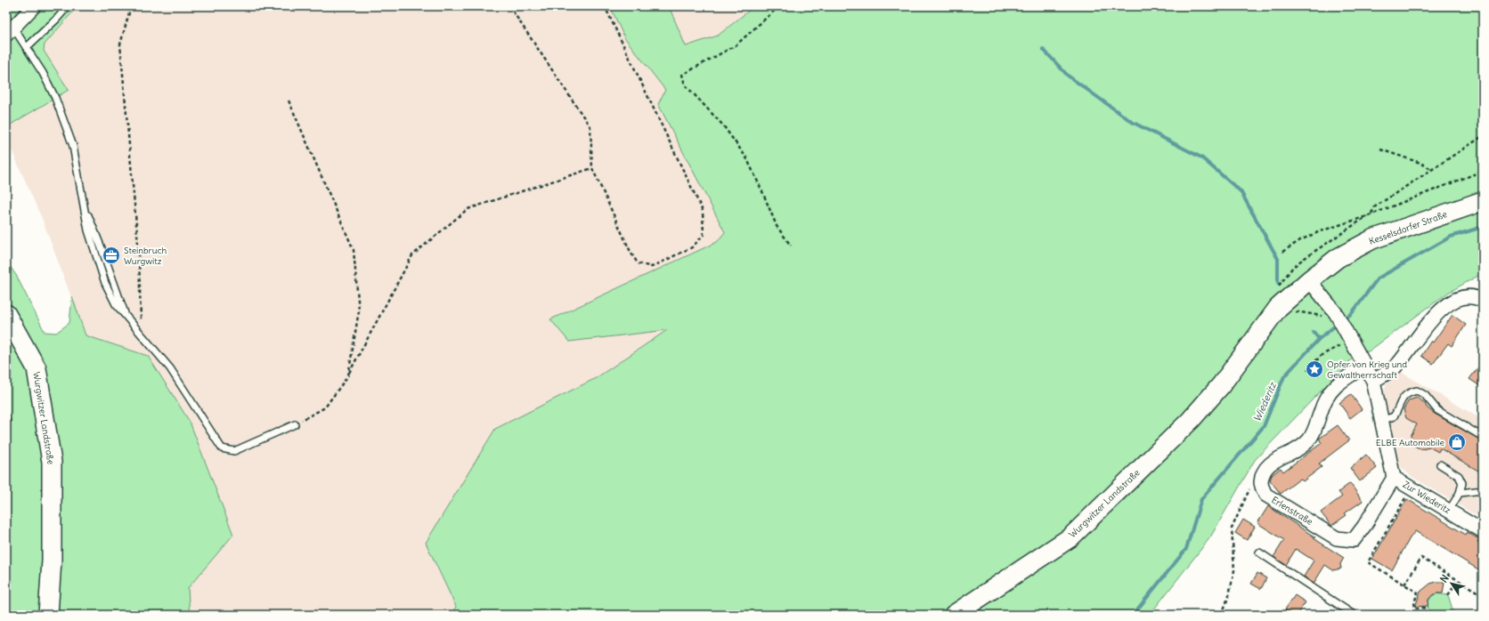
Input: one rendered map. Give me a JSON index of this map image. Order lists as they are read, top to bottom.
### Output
{
  "streets": {
    "main road": ["Kesselsdorfer Straße", "Wurgwitzer Landstraße"],
    "street": ["Zur Wiederitz", "Erlenstraße"]
  },
  "crossings": [
    ["Kesselsdorfer Straße", "Wurgwitzer Landstraße"],
    ["Kesselsdorfer Straße", "Zur Wiederitz"],
    ["Zur Wiederitz", "Erlenstraße"]
  ],
  "water": ["Wiederitz"],
  "places": {
    "office": ["Steinbruch Wurgwitz"],
    "place": ["Opfer von Krieg und Gewaltherrschaft"],
    "shop": ["ELBE Automobile"]
  },
  "north": "top left"
}
